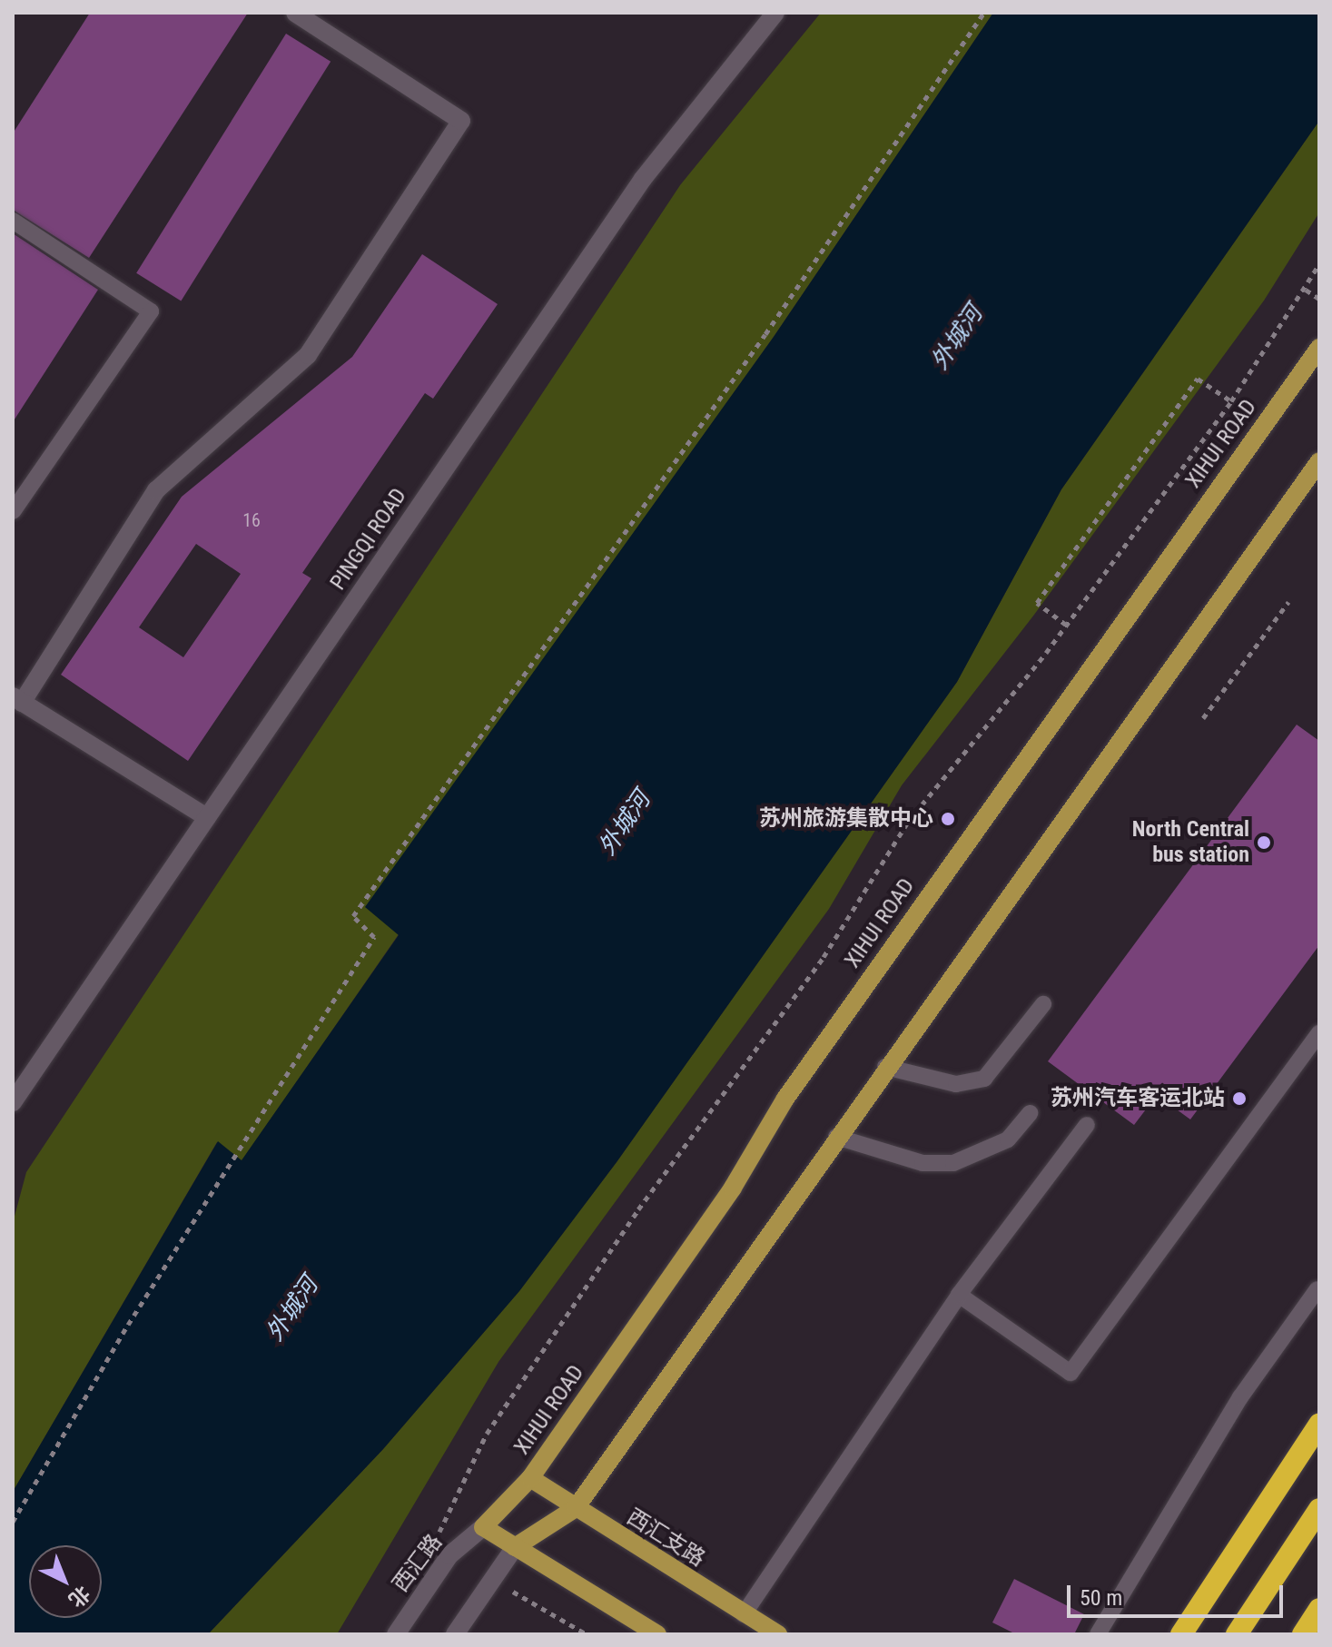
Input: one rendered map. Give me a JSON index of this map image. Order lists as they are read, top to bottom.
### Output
{
  "streets": {
    "main road": [
      "XIHUI ROAD",
      "PINGQI ROAD",
      "西汇支路",
      "西汇路"
    ]
  },
  "crossings": [
    ["XIHUI ROAD", "西汇支路"],
    ["XIHUI ROAD", "西汇路"]
  ],
  "water": ["外城河"],
  "places": ["苏州旅游集散中心", "North Central bus station", "苏州汽车客运北站"],
  "house_numbers": ["16"],
  "scale_bar": "50 m",
  "north": "bottom right"
}
